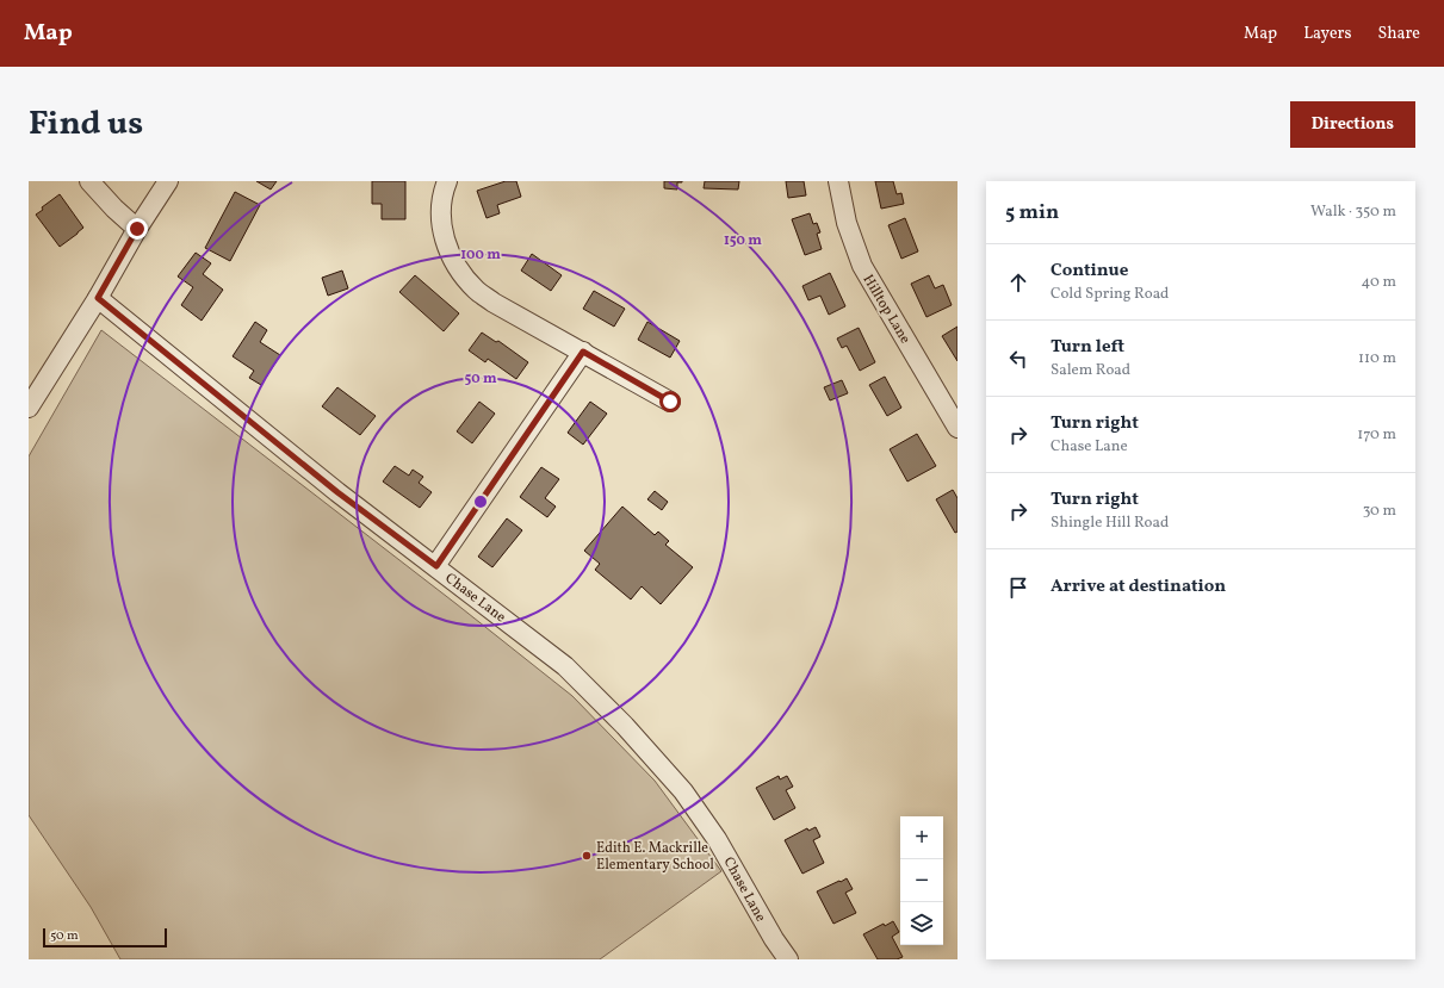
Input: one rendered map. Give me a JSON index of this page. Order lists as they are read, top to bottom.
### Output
{
  "streets": {
    "street": ["Hilltop Lane", "Chase Lane"]
  },
  "places": ["Edith E. Mackrille Elementary School"],
  "scale_bar": "50 m",
  "page": {
    "header": "Map",
    "nav": ["Map", "Layers", "Share"],
    "title": "Find us",
    "buttons": "Directions",
    "heading": ["5 min", "Walk · 350 m"],
    "list": [
      ["Continue", "Cold Spring Road", "40 m"],
      ["Turn left", "Salem Road", "110 m"],
      ["Turn right", "Chase Lane", "170 m"],
      ["Turn right", "Shingle Hill Road", "30 m"],
      "Arrive at destination"
    ],
    "map_buttons": ["+", "−"],
    "scale": "50 m"
  },
  "rings": ["150 m", "100 m", "50 m"]
}
